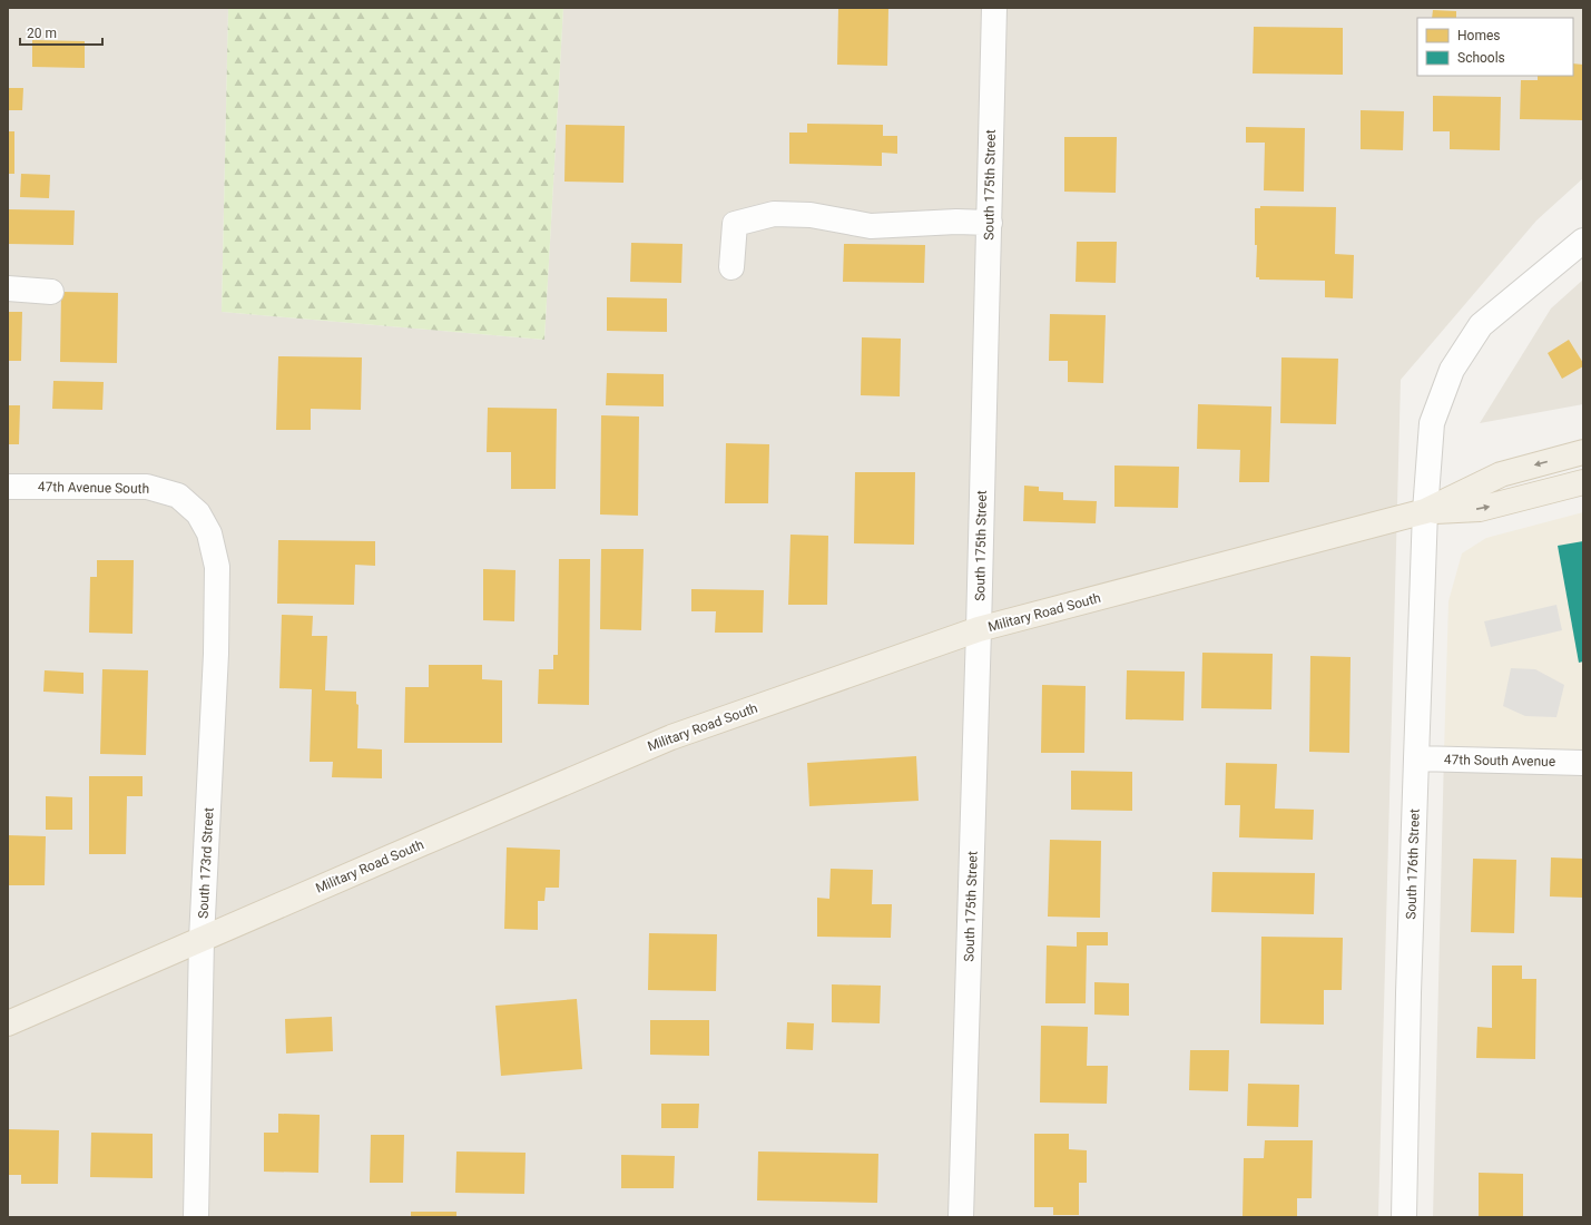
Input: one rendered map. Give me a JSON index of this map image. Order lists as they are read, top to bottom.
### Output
{
  "streets": {
    "main road": ["Military Road South"],
    "street": [
      "South 175th Street",
      "47th Avenue South",
      "47th South Avenue",
      "South 173rd Street",
      "South 176th Street"
    ]
  },
  "crossings": [
    ["South 175th Street", "Military Road South"],
    ["47th Avenue South", "South 173rd Street"],
    ["Military Road South", "South 173rd Street"],
    ["Military Road South", "South 176th Street"],
    ["47th South Avenue", "South 176th Street"]
  ],
  "legend": ["Homes", "Schools"],
  "scale_bar": "20 m"
}
